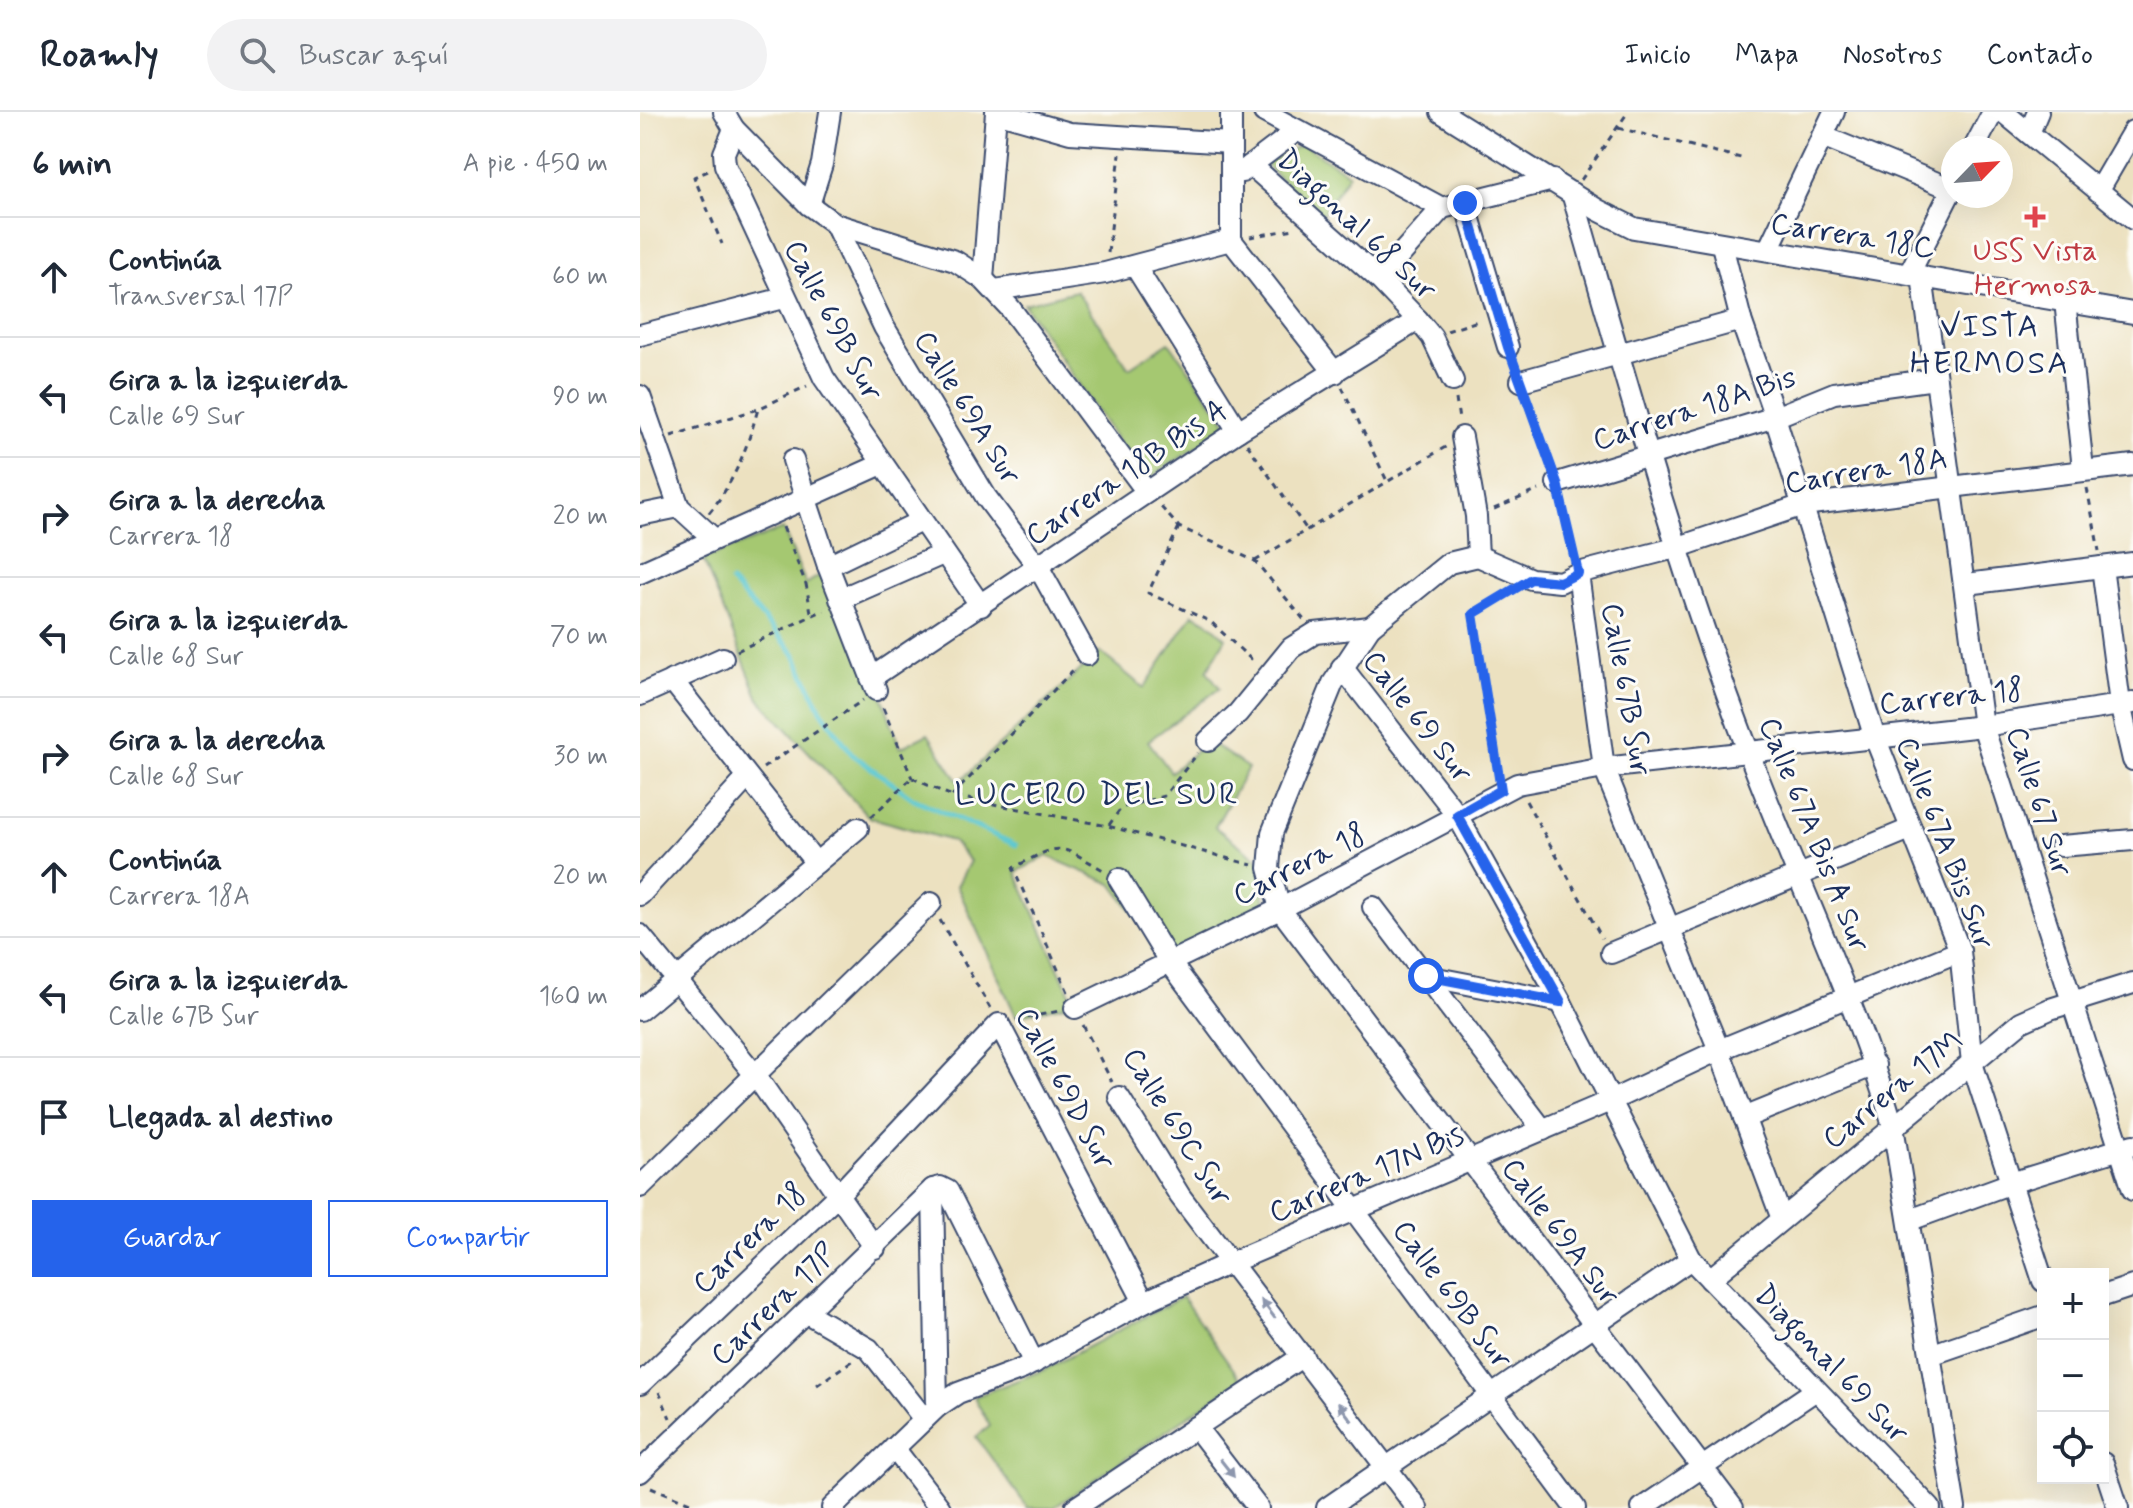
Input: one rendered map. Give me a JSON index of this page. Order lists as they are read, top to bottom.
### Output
{
  "streets": {
    "street": [
      "Diagonal 68 Sur",
      "Carrera 18C",
      "Calle 69B Sur",
      "Calle 69A Sur",
      "Carrera 18A Bis",
      "Carrera 18A",
      "Carrera 18B Bis A",
      "Calle 67B Sur",
      "Carrera 18",
      "Calle 69 Sur",
      "Calle 67 Sur",
      "Calle 67A Bis A Sur",
      "Calle 67A Bis Sur",
      "Calle 69D Sur",
      "Carrera 17M",
      "Calle 69C Sur",
      "Carrera 17N Bis",
      "Carrera 17P",
      "Diagonal 69 Sur"
    ]
  },
  "crossings": [
    ["Diagonal 68 Sur", "Carrera 18B Bis A"],
    ["Carrera 18C", "Calle 67 Sur"],
    ["Carrera 18C", "Calle 67A Bis A Sur"],
    ["Carrera 18C", "Calle 67A Bis Sur"],
    ["Calle 69B Sur", "Calle 69A Sur"],
    ["Calle 69B Sur", "Carrera 18B Bis A"],
    ["Calle 69B Sur", "Carrera 18"],
    ["Calle 69B Sur", "Calle 69C Sur"],
    ["Calle 69B Sur", "Carrera 17N Bis"],
    ["Calle 69A Sur", "Carrera 18B Bis A"],
    ["Calle 69A Sur", "Carrera 18"],
    ["Calle 69A Sur", "Carrera 17N Bis"],
    ["Carrera 18A Bis", "Calle 67B Sur"],
    ["Carrera 18A Bis", "Calle 67 Sur"],
    ["Carrera 18A Bis", "Calle 67A Bis A Sur"],
    ["Carrera 18A Bis", "Calle 67A Bis Sur"],
    ["Carrera 18A", "Calle 67B Sur"],
    ["Carrera 18A", "Calle 67 Sur"],
    ["Carrera 18A", "Calle 67A Bis A Sur"],
    ["Carrera 18A", "Calle 67A Bis Sur"],
    ["Calle 67B Sur", "Carrera 18"],
    ["Calle 67B Sur", "Carrera 17M"],
    ["Calle 67B Sur", "Carrera 17N Bis"],
    ["Carrera 18", "Calle 69 Sur"],
    ["Carrera 18", "Calle 67 Sur"],
    ["Carrera 18", "Calle 67A Bis A Sur"],
    ["Carrera 18", "Calle 67A Bis Sur"],
    ["Carrera 18", "Calle 69D Sur"],
    ["Carrera 18", "Calle 69C Sur"],
    ["Calle 69 Sur", "Carrera 17N Bis"],
    ["Calle 69 Sur", "Diagonal 69 Sur"],
    ["Calle 67 Sur", "Carrera 17M"],
    ["Calle 67A Bis A Sur", "Carrera 17M"],
    ["Calle 67A Bis A Sur", "Carrera 17N Bis"],
    ["Calle 67A Bis Sur", "Carrera 17M"],
    ["Calle 67A Bis Sur", "Carrera 17N Bis"],
    ["Calle 69D Sur", "Carrera 17N Bis"],
    ["Carrera 17M", "Diagonal 69 Sur"],
    ["Calle 69C Sur", "Carrera 17N Bis"]
  ],
  "districts": ["VISTA HERMOSA", "LUCERO DEL SUR"],
  "places": {
    "health": ["USS Vista Hermosa"]
  },
  "north": "top right",
  "page": {
    "header": "Roamly",
    "search": "Buscar aquí",
    "nav": [
      "Inicio",
      "Mapa",
      "Nosotros",
      "Contacto"
    ],
    "heading": ["6 min", "A pie · 450 m"],
    "list": [
      ["Continúa", "Transversal 17P", "60 m"],
      ["Gira a la izquierda", "Calle 69 Sur", "90 m"],
      ["Gira a la derecha", "Carrera 18", "20 m"],
      ["Gira a la izquierda", "Calle 68 Sur", "70 m"],
      ["Gira a la derecha", "Calle 68 Sur", "30 m"],
      ["Continúa", "Carrera 18A", "20 m"],
      ["Gira a la izquierda", "Calle 67B Sur", "160 m"],
      "Llegada al destino"
    ],
    "buttons": ["Guardar", "Compartir"],
    "map_buttons": ["+", "−"]
  }
}
